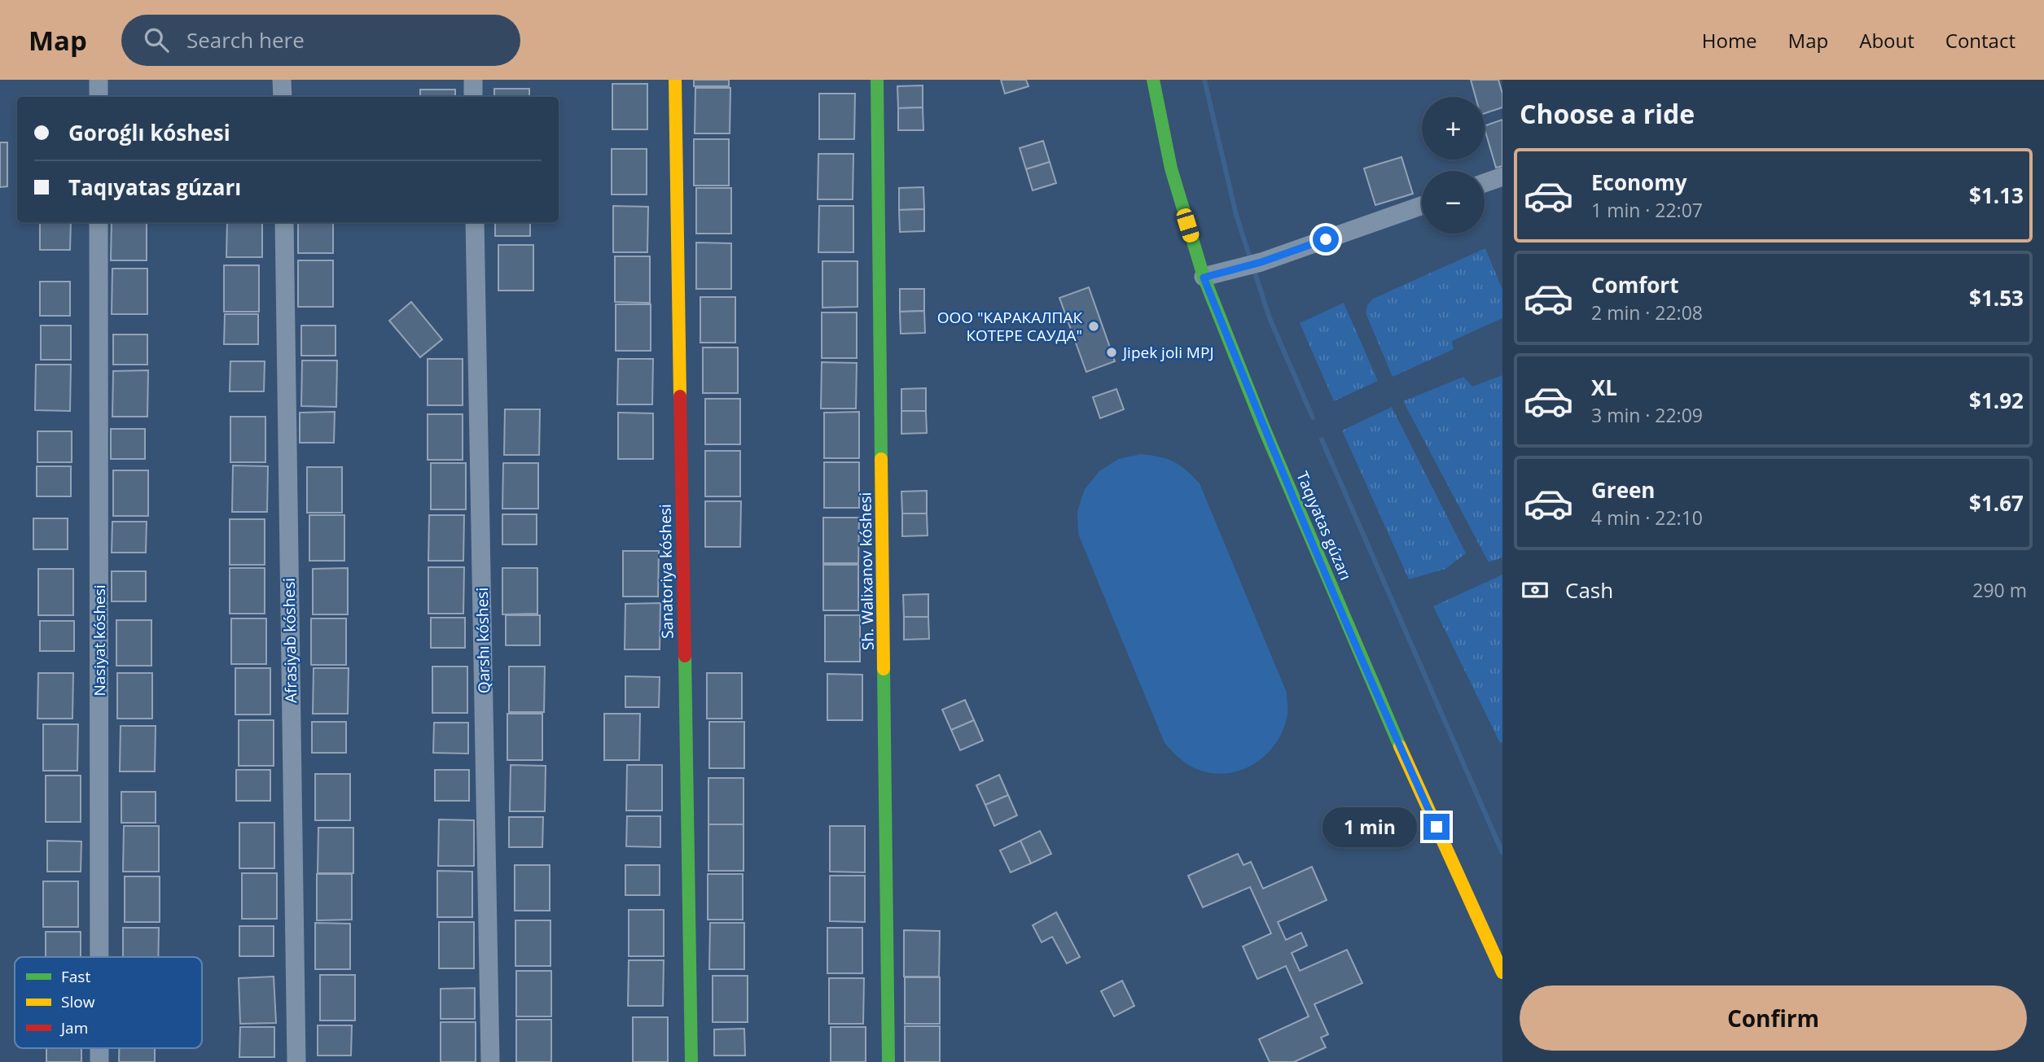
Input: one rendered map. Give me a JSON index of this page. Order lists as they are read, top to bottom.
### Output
{
  "streets": {
    "main road": ["Taqıyatas gúzarı", "Sanatoriya kóshesi", "Sh. Walixanov kóshesi"],
    "street": ["Nasiyat kóshesi", "Afrasiyab kóshesi", "Qarshı kóshesi"]
  },
  "places": ["ООО \"КАРАКАЛПАК КОТЕРЕ САУДА\"", "Jipek joli MPJ"],
  "legend": ["Fast", "Slow", "Jam"],
  "page": {
    "header": "Map",
    "search": "Search here",
    "nav": [
      "Home",
      "Map",
      "About",
      "Contact"
    ],
    "heading": "Choose a ride",
    "map_buttons": ["+", "−"],
    "banner": ["Goroǵlı kóshesi", "Taqıyatas gúzarı"],
    "list": [
      {
        "name": "Economy",
        "note": "1 min · 22:07",
        "value": "$1.13"
      },
      {
        "name": "Comfort",
        "note": "2 min · 22:08",
        "value": "$1.53"
      },
      {
        "name": "XL",
        "note": "3 min · 22:09",
        "value": "$1.92"
      },
      {
        "name": "Green",
        "note": "4 min · 22:10",
        "value": "$1.67"
      }
    ],
    "pay": ["Cash", "290 m"],
    "bubble": "1 min",
    "buttons": "Confirm"
  }
}
